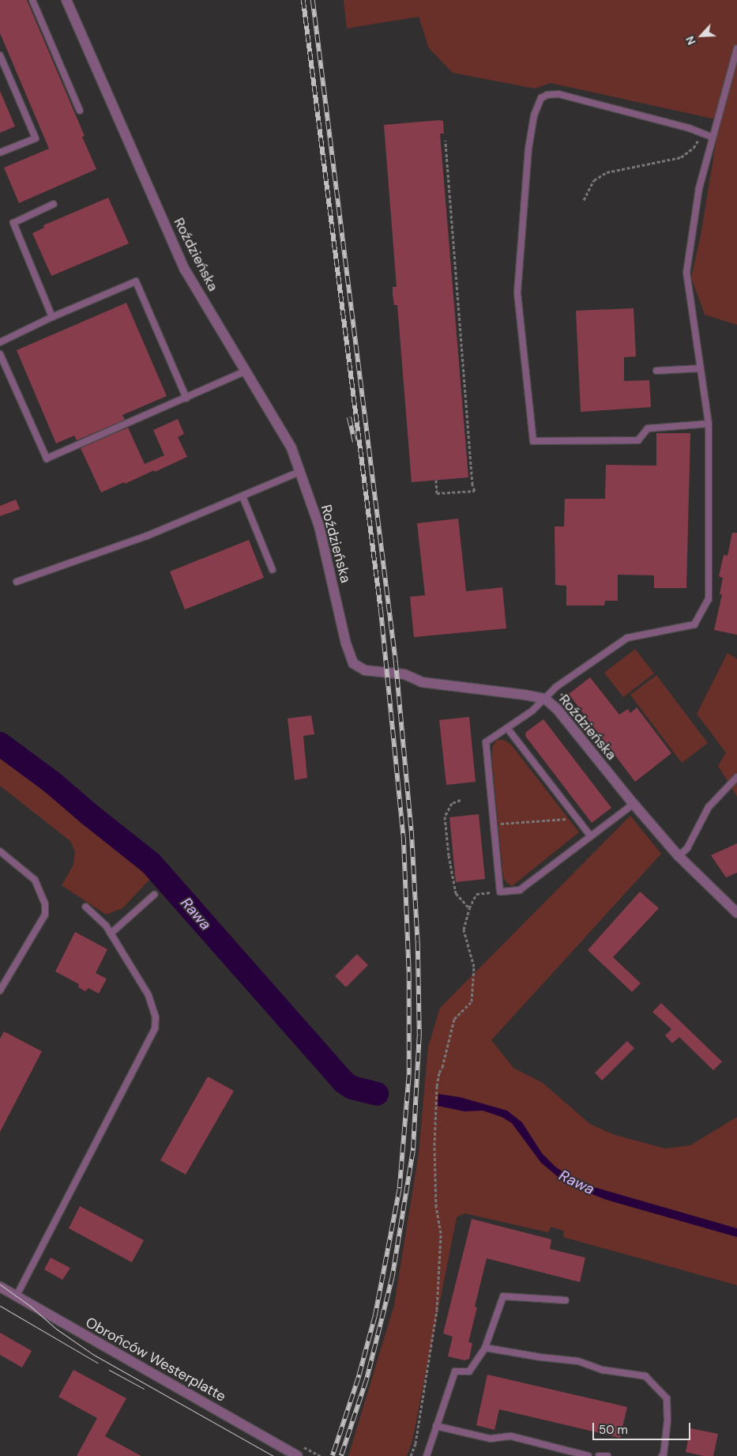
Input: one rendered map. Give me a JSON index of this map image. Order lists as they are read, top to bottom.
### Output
{
  "streets": {
    "street": ["Roździeńska", "Obrońców Westerplatte"]
  },
  "water": ["Rawa"],
  "scale_bar": "50 m",
  "north": "bottom left"
}
